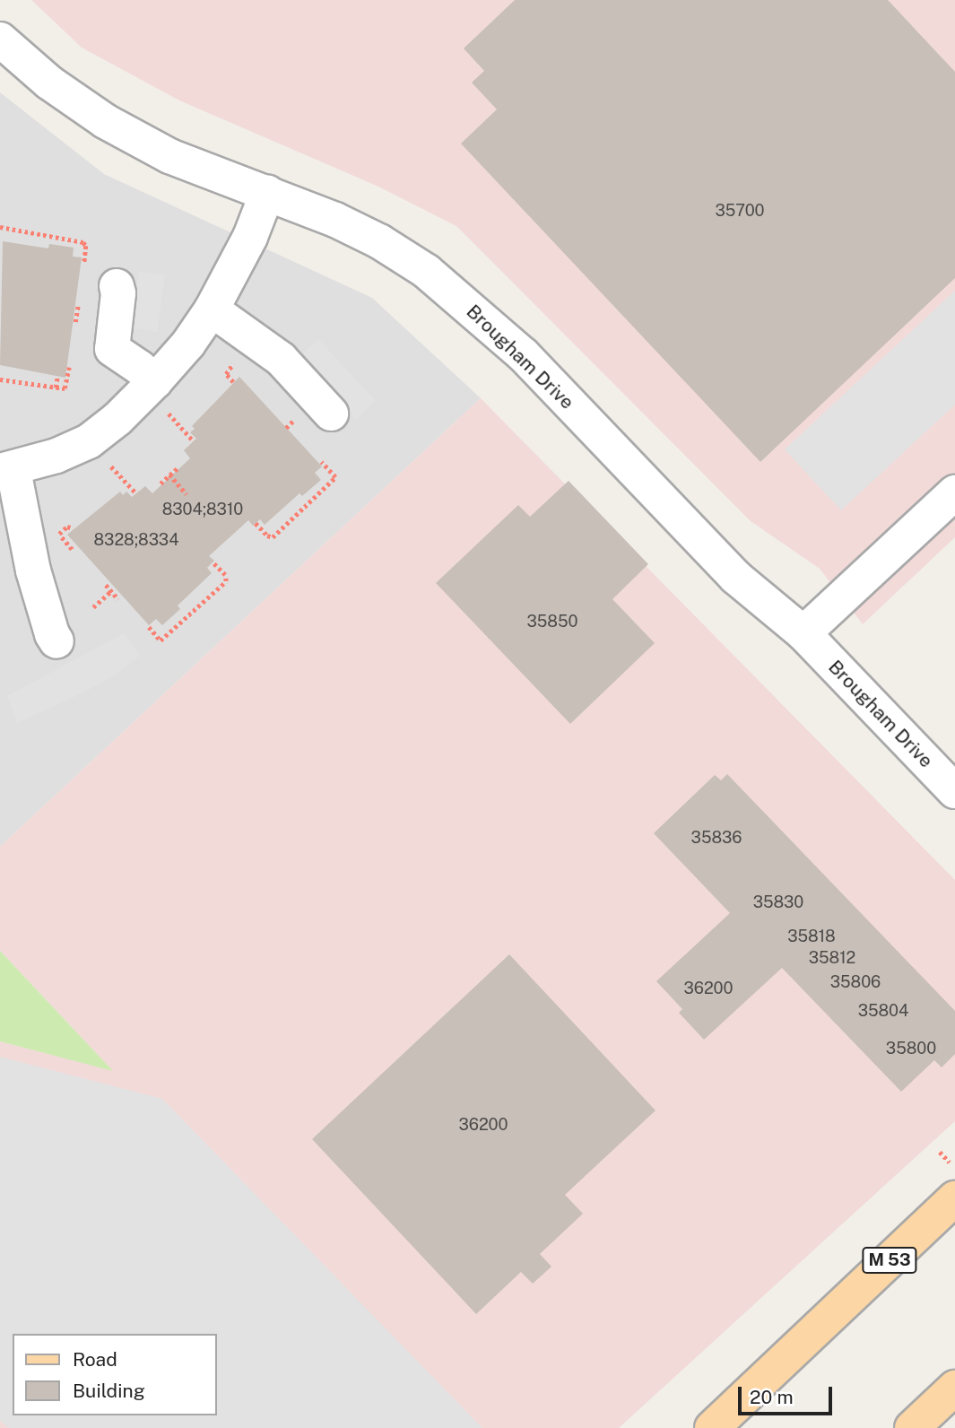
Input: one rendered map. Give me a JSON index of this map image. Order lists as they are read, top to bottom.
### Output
{
  "streets": {
    "main road": ["M 53"],
    "street": ["Brougham Drive"]
  },
  "house_numbers": [
    "35700",
    "8304;8310",
    "8328;8334",
    "35850",
    "35836",
    "35830",
    "35818",
    "35812",
    "35806",
    "36200",
    "35804",
    "35800",
    "36200"
  ],
  "legend": ["Road", "Building"],
  "scale_bar": "20 m"
}
